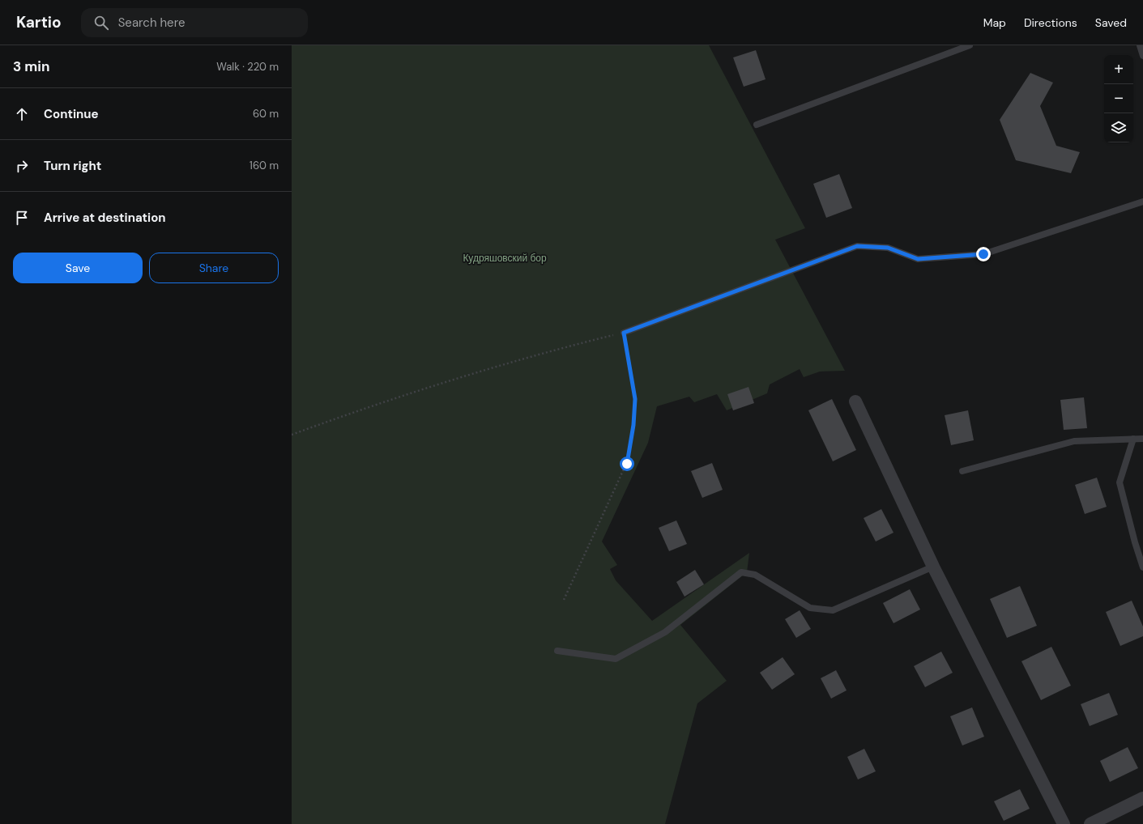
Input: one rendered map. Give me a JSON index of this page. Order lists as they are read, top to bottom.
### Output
{
  "parks": ["Кудряшовский бор"],
  "page": {
    "header": "Kartio",
    "search": "Search here",
    "nav": ["Map", "Directions", "Saved"],
    "heading": ["3 min", "Walk · 220 m"],
    "map_buttons": ["+", "−"],
    "list": [
      ["Continue", "60 m"],
      ["Turn right", "160 m"],
      "Arrive at destination"
    ],
    "buttons": ["Save", "Share"]
  }
}
